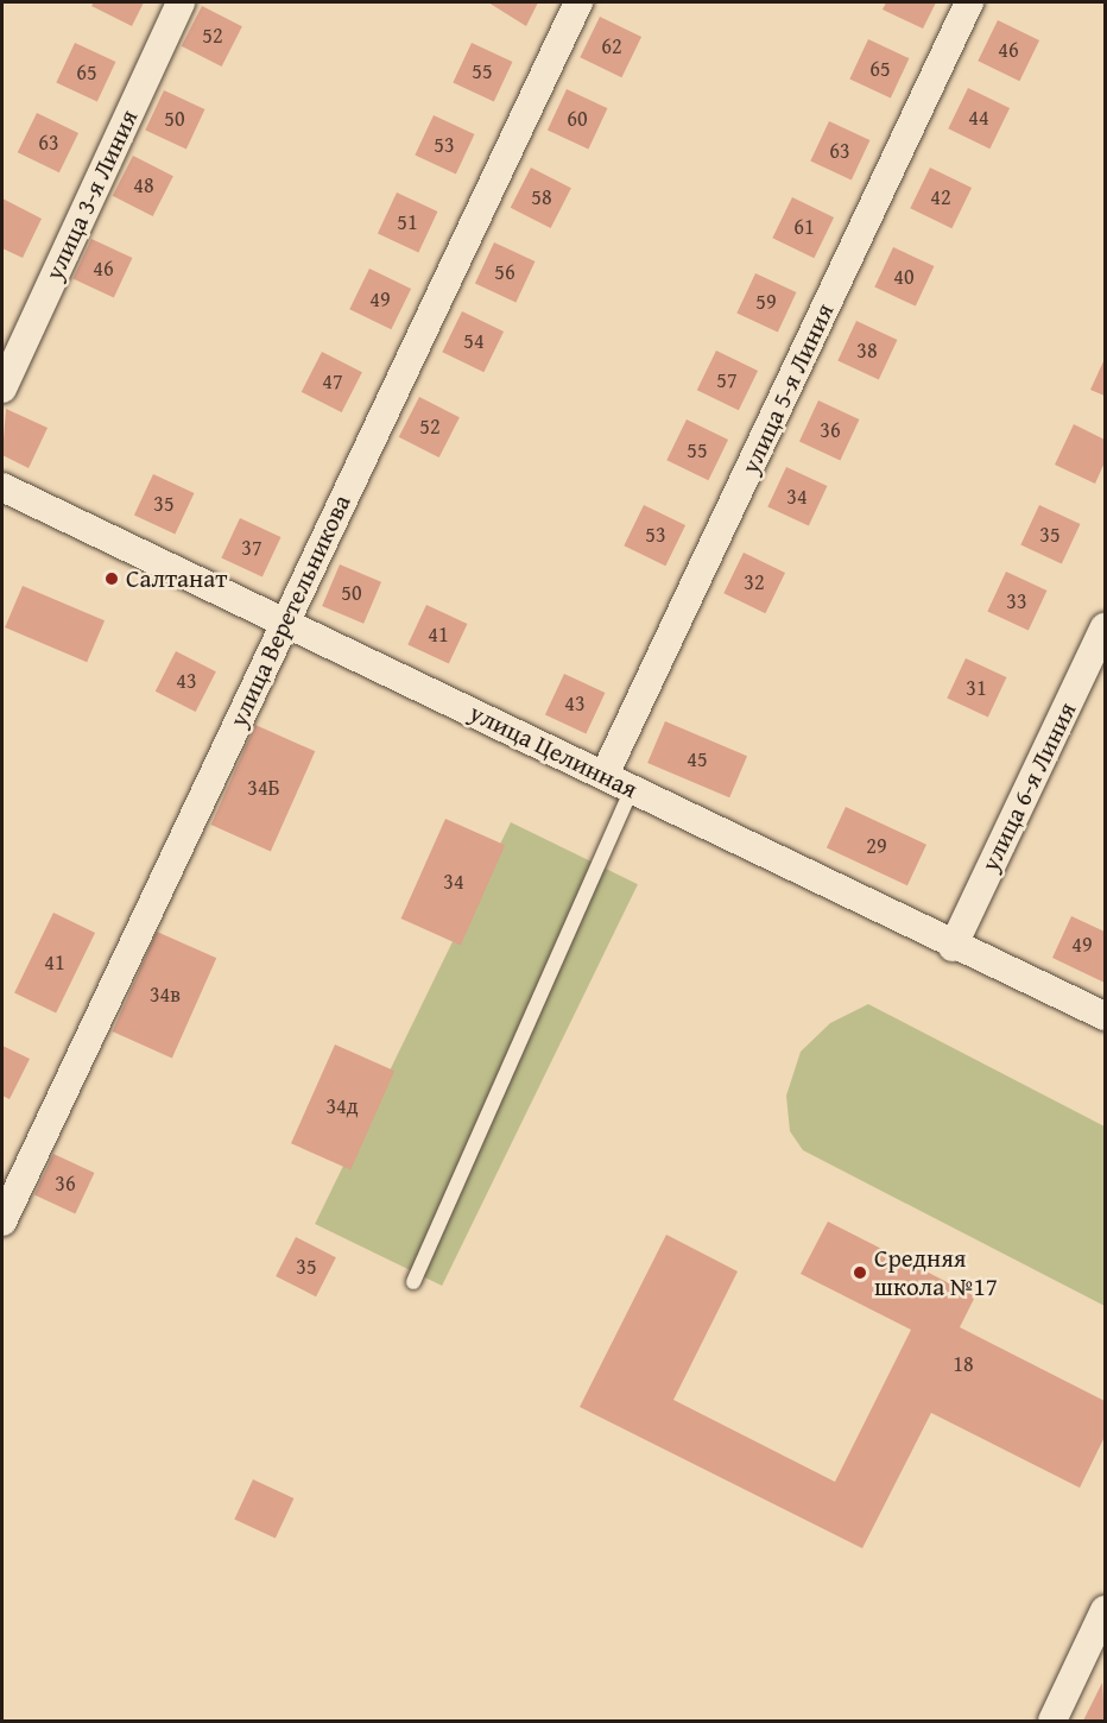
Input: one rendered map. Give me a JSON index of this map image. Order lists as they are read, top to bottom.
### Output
{
  "streets": {
    "street": [
      "улица 3-я Линия",
      "улица 5-я Линия",
      "улица Веретельникова",
      "улица Целинная",
      "улица 6-я Линия"
    ]
  },
  "crossings": [
    ["улица 5-я Линия", "улица Целинная"],
    ["улица Веретельникова", "улица Целинная"],
    ["улица Целинная", "улица 6-я Линия"]
  ],
  "places": ["Салтанат", "Средняя школа №17"],
  "house_numbers": [
    "52",
    "62",
    "46",
    "65",
    "55",
    "65",
    "44",
    "50",
    "60",
    "63",
    "53",
    "63",
    "48",
    "58",
    "42",
    "51",
    "61",
    "46",
    "56",
    "40",
    "49",
    "59",
    "54",
    "38",
    "57",
    "47",
    "52",
    "36",
    "55",
    "34",
    "35",
    "53",
    "35",
    "37",
    "32",
    "50",
    "33",
    "41",
    "43",
    "31",
    "43",
    "45",
    "34Б",
    "29",
    "34",
    "49",
    "41",
    "34в",
    "34д",
    "36",
    "35",
    "18"
  ]
}
